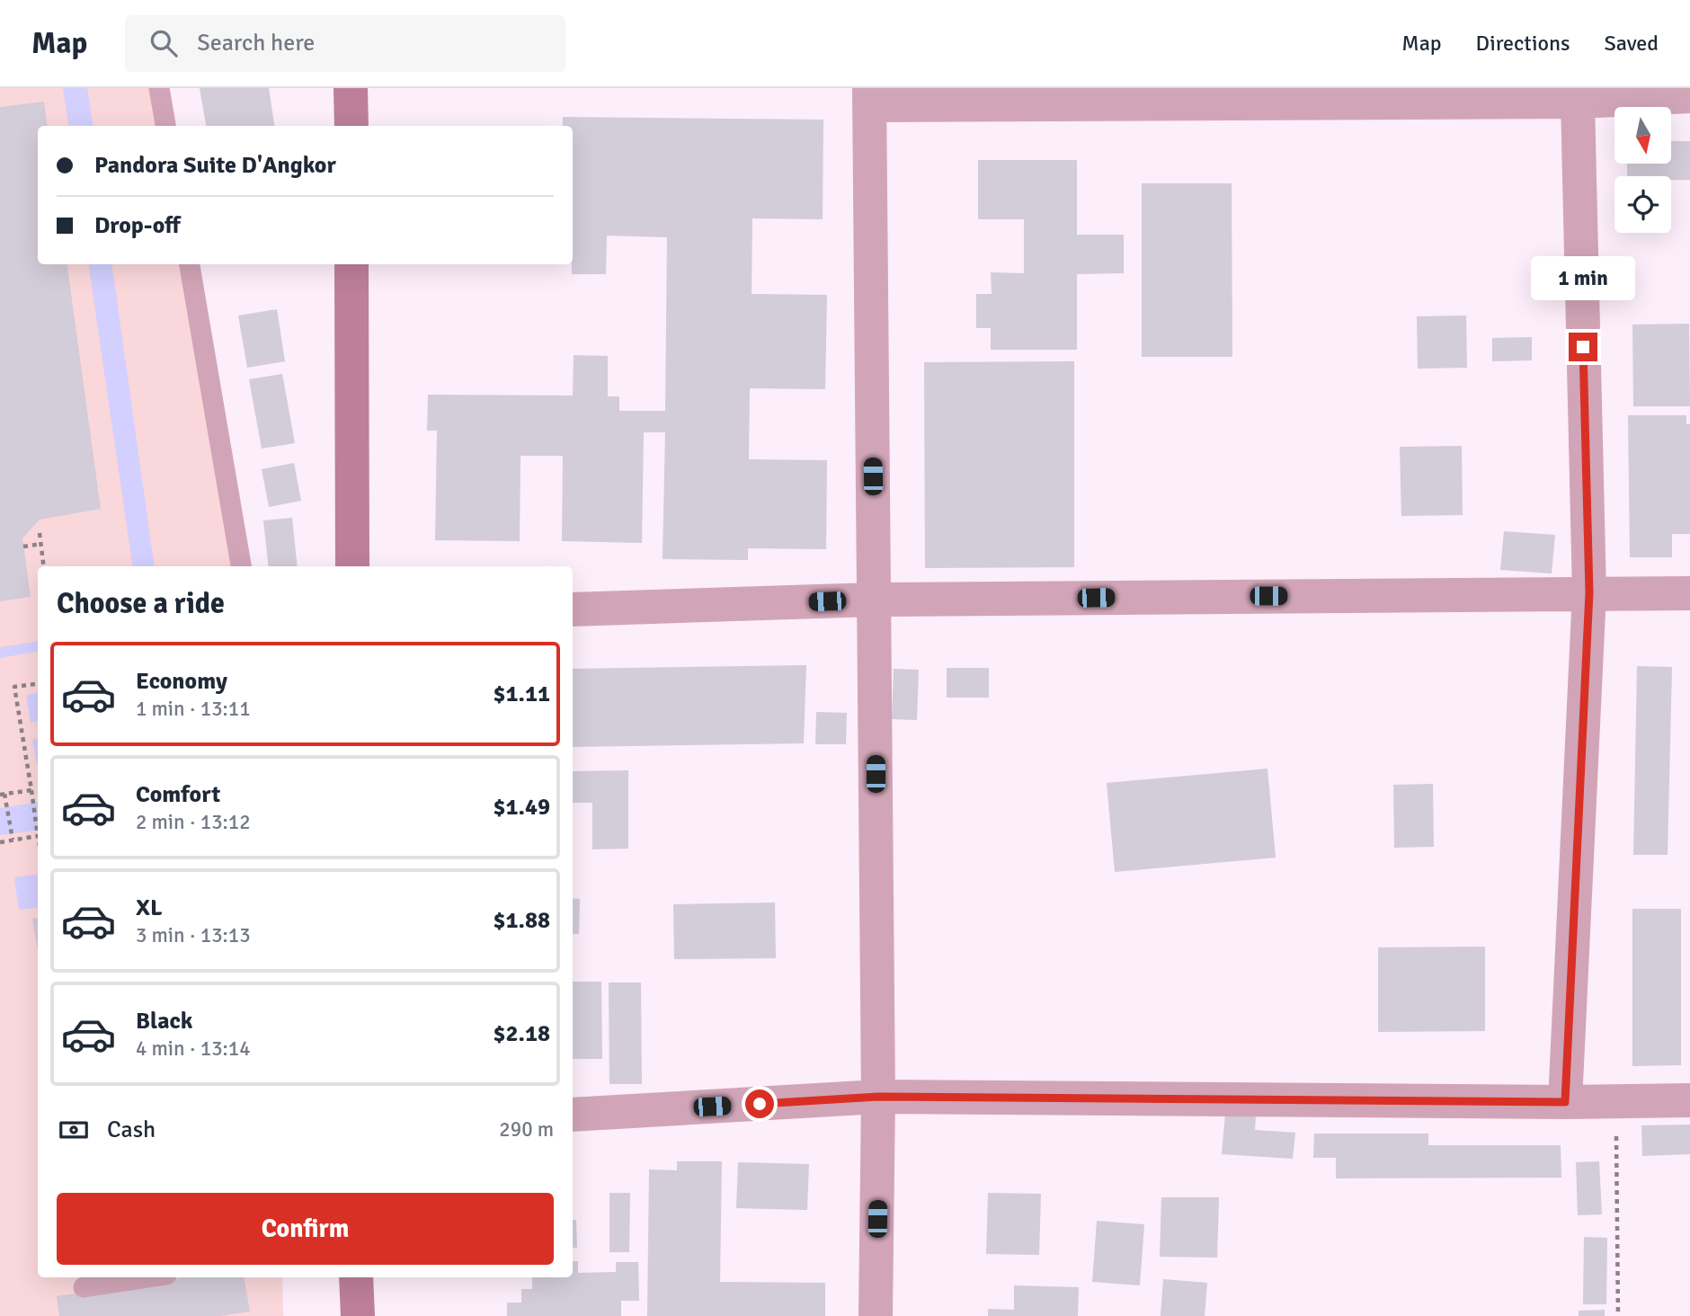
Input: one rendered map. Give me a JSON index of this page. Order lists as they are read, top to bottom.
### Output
{
  "north": "bottom",
  "page": {
    "header": "Map",
    "search": "Search here",
    "nav": ["Map", "Directions", "Saved"],
    "banner": ["Pandora Suite D'Angkor", "Drop-off"],
    "bubble": "1 min",
    "heading": "Choose a ride",
    "list": [
      {
        "name": "Economy",
        "note": "1 min · 13:11",
        "value": "$1.11"
      },
      {
        "name": "Comfort",
        "note": "2 min · 13:12",
        "value": "$1.49"
      },
      {
        "name": "XL",
        "note": "3 min · 13:13",
        "value": "$1.88"
      },
      {
        "name": "Black",
        "note": "4 min · 13:14",
        "value": "$2.18"
      }
    ],
    "pay": ["Cash", "290 m"],
    "buttons": "Confirm"
  }
}
